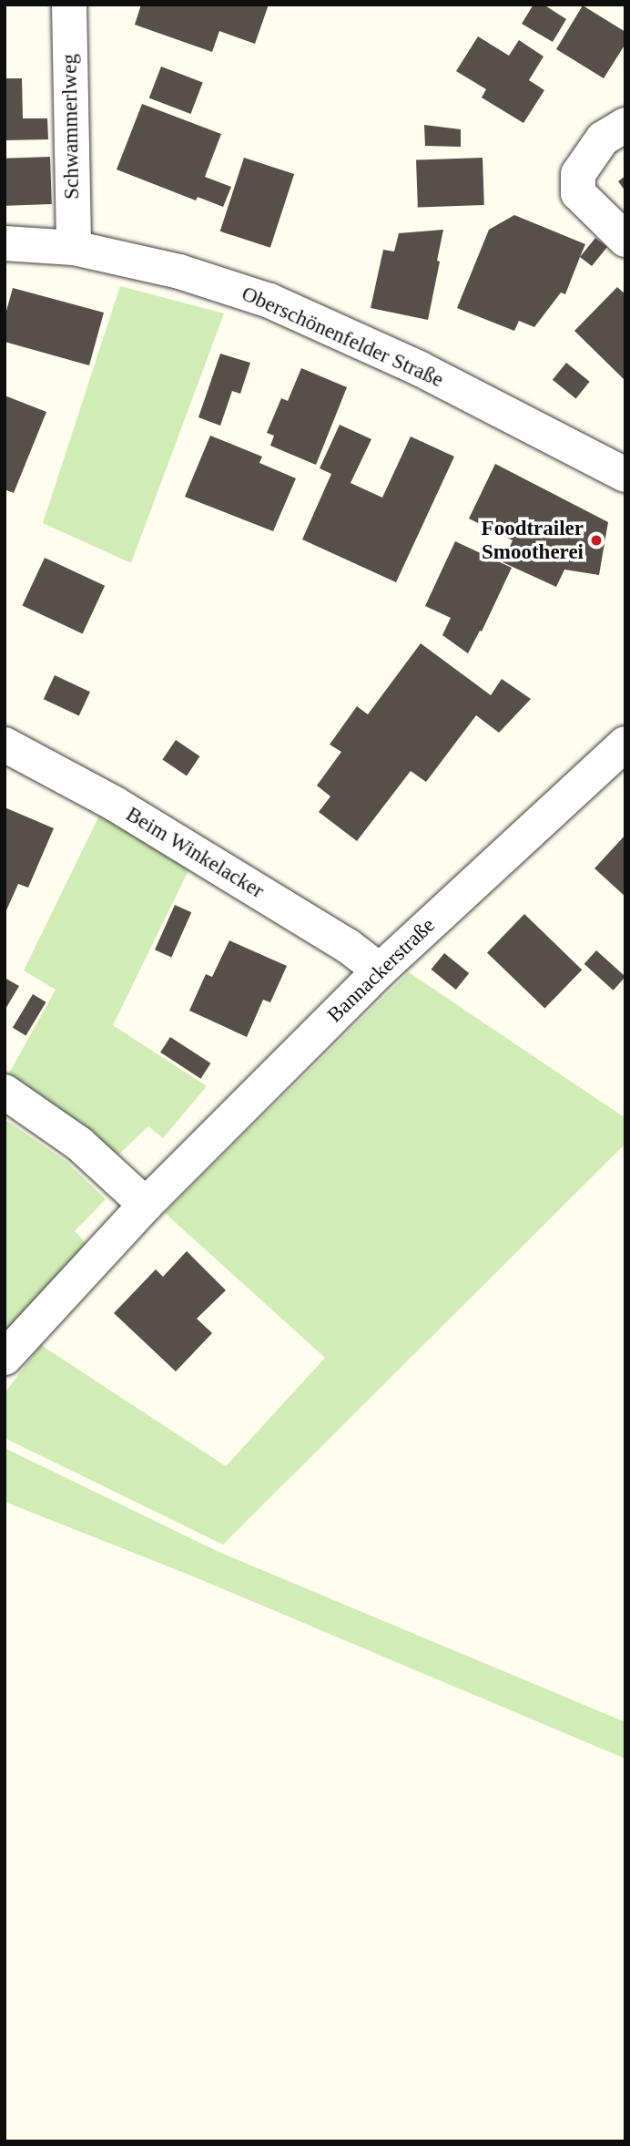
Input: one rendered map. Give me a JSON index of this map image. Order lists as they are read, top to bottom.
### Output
{
  "streets": {
    "street": [
      "Schwammerlweg",
      "Oberschönenfelder Straße",
      "Beim Winkelacker",
      "Bannackerstraße"
    ]
  },
  "crossings": [
    ["Schwammerlweg", "Oberschönenfelder Straße"],
    ["Beim Winkelacker", "Bannackerstraße"]
  ],
  "places": ["Foodtrailer Smootherei"]
}
